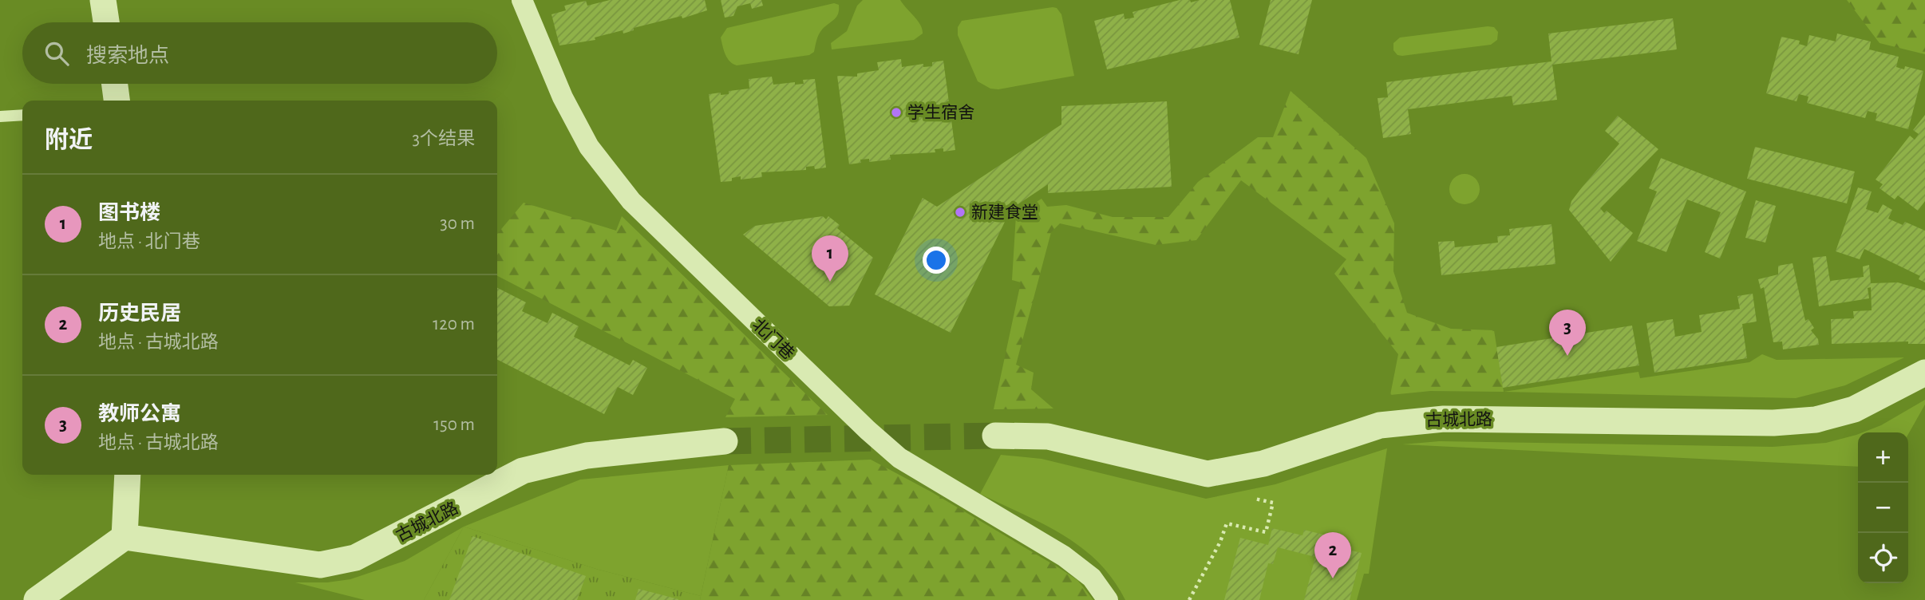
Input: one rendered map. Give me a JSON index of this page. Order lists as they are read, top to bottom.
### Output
{
  "streets": {
    "street": ["北门巷", "古城北路"]
  },
  "places": ["学生宿舍", "新建食堂"],
  "page": {
    "search": "搜索地点",
    "heading": ["附近", "3个结果"],
    "list": [
      {
        "mark": "1",
        "name": "图书楼",
        "note": "地点 · 北门巷",
        "value": "30 m"
      },
      {
        "mark": "2",
        "name": "历史民居",
        "note": "地点 · 古城北路",
        "value": "120 m"
      },
      {
        "mark": "3",
        "name": "教师公寓",
        "note": "地点 · 古城北路",
        "value": "150 m"
      }
    ],
    "pins": ["1", "3", "2"],
    "map_buttons": ["+", "−"]
  }
}
